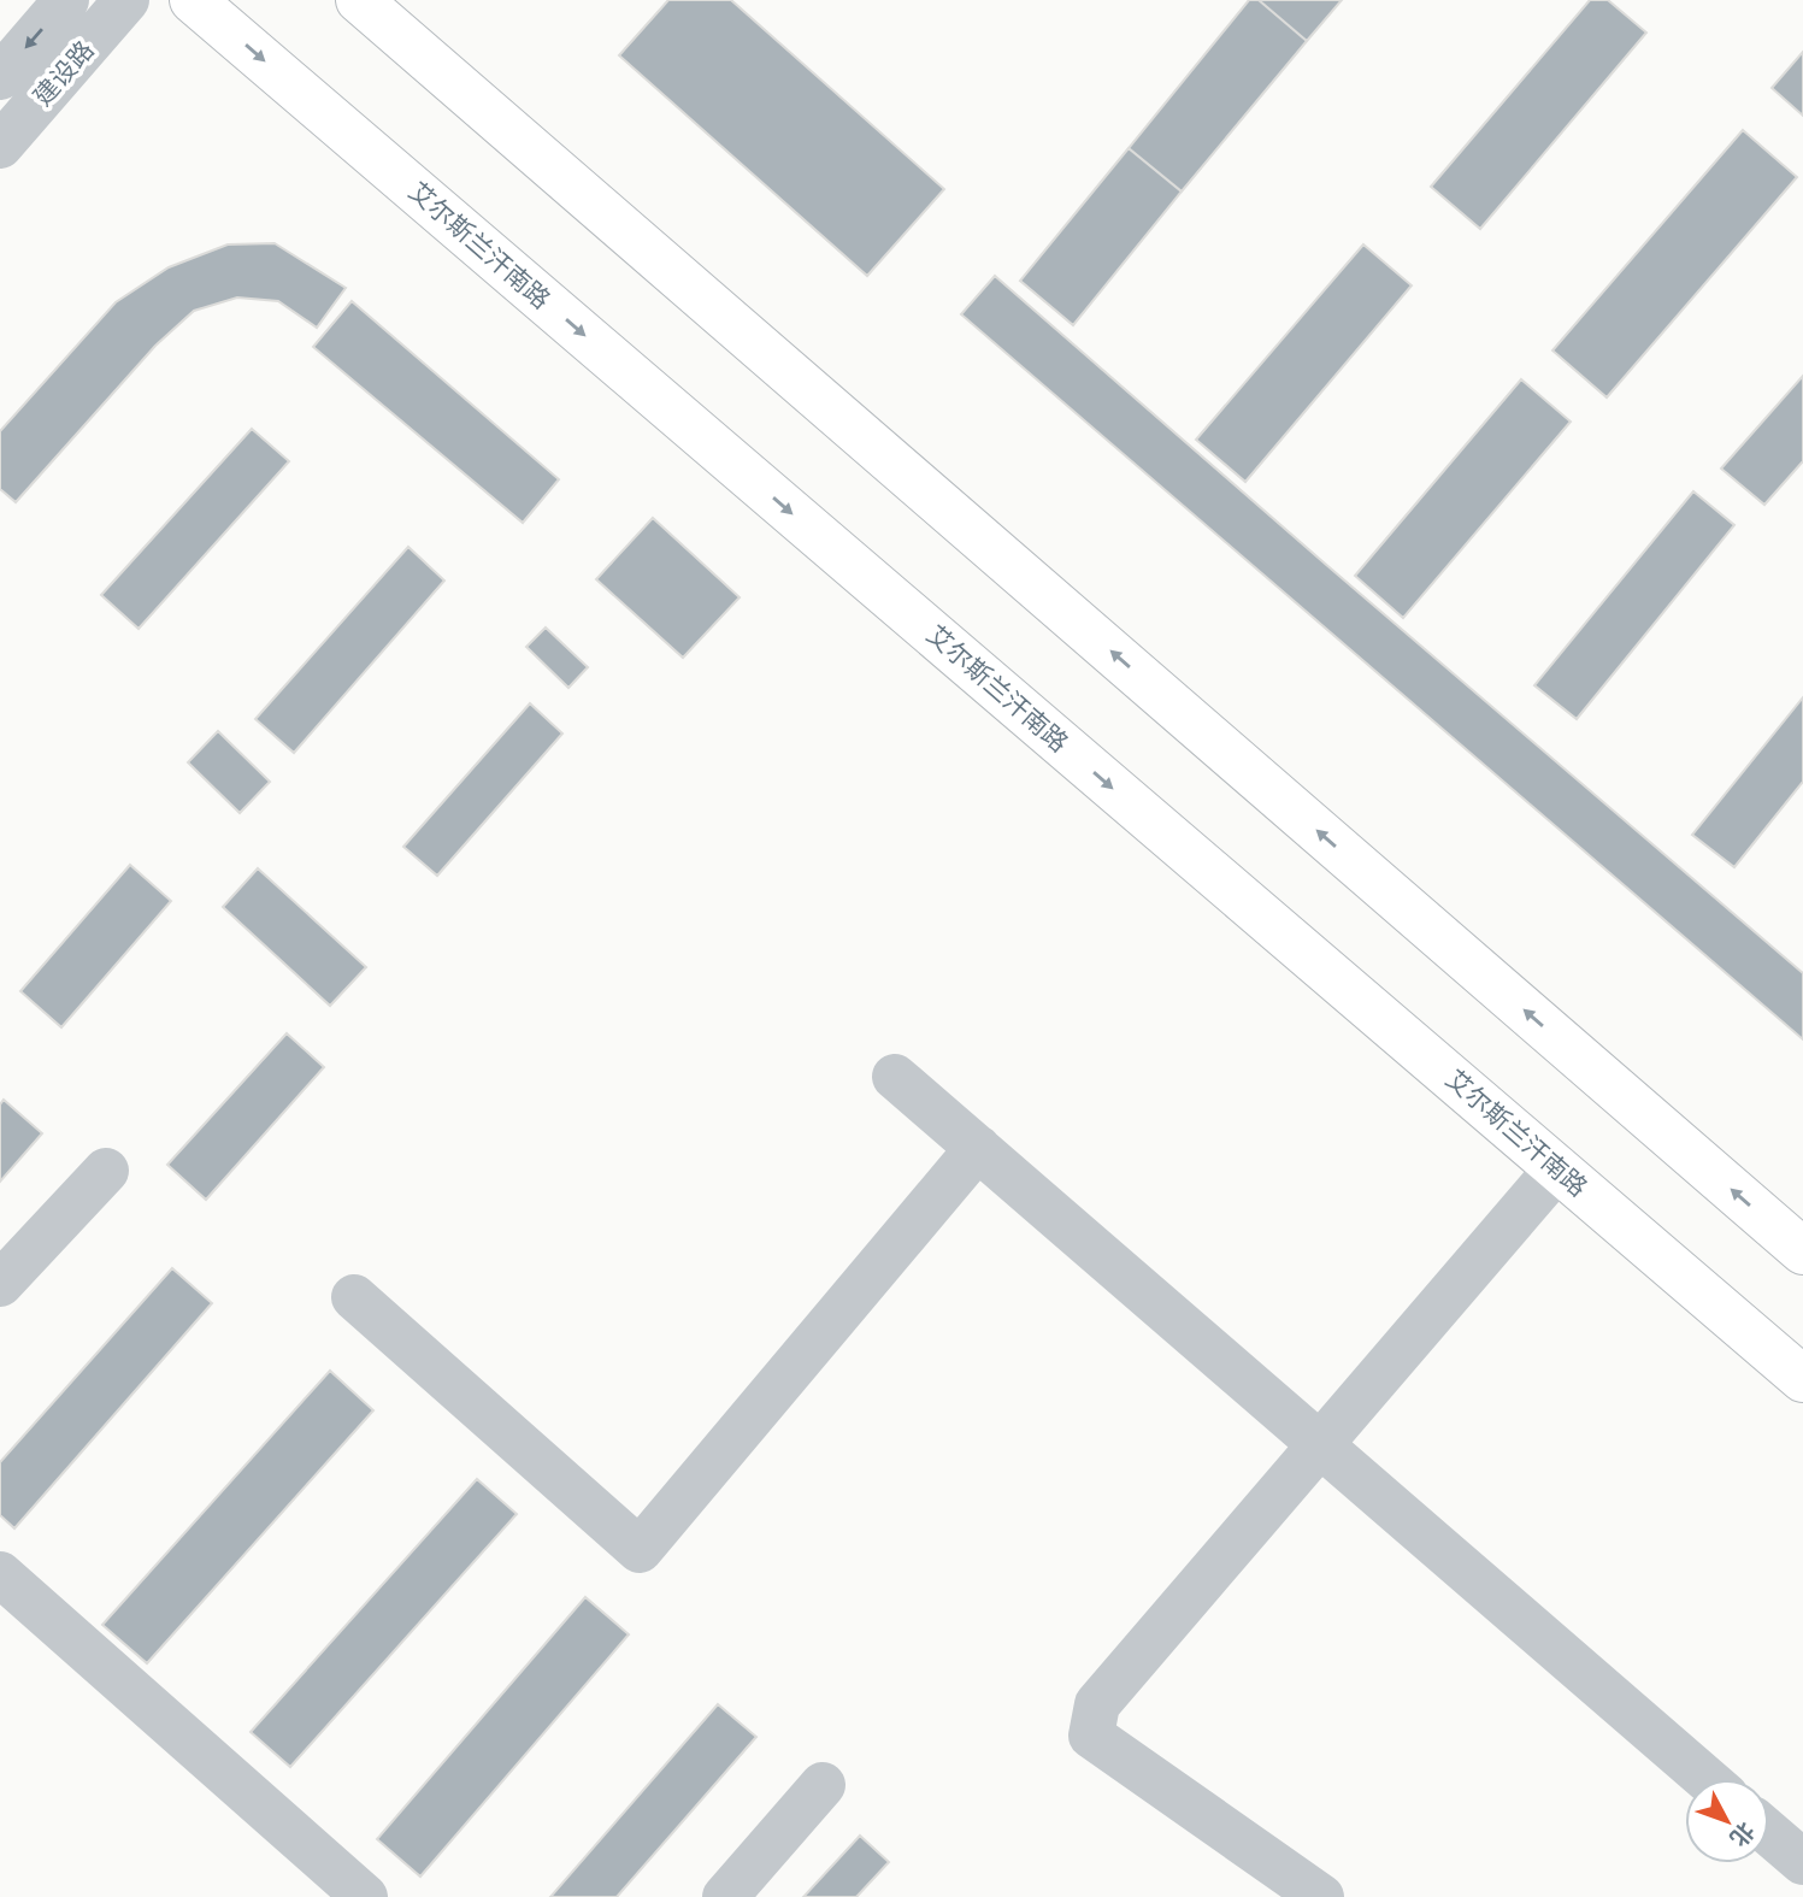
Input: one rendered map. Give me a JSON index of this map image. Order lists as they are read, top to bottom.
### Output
{
  "streets": {
    "main road": ["艾尔斯兰汗南路"],
    "street": ["建设路"]
  },
  "north": "bottom right"
}
